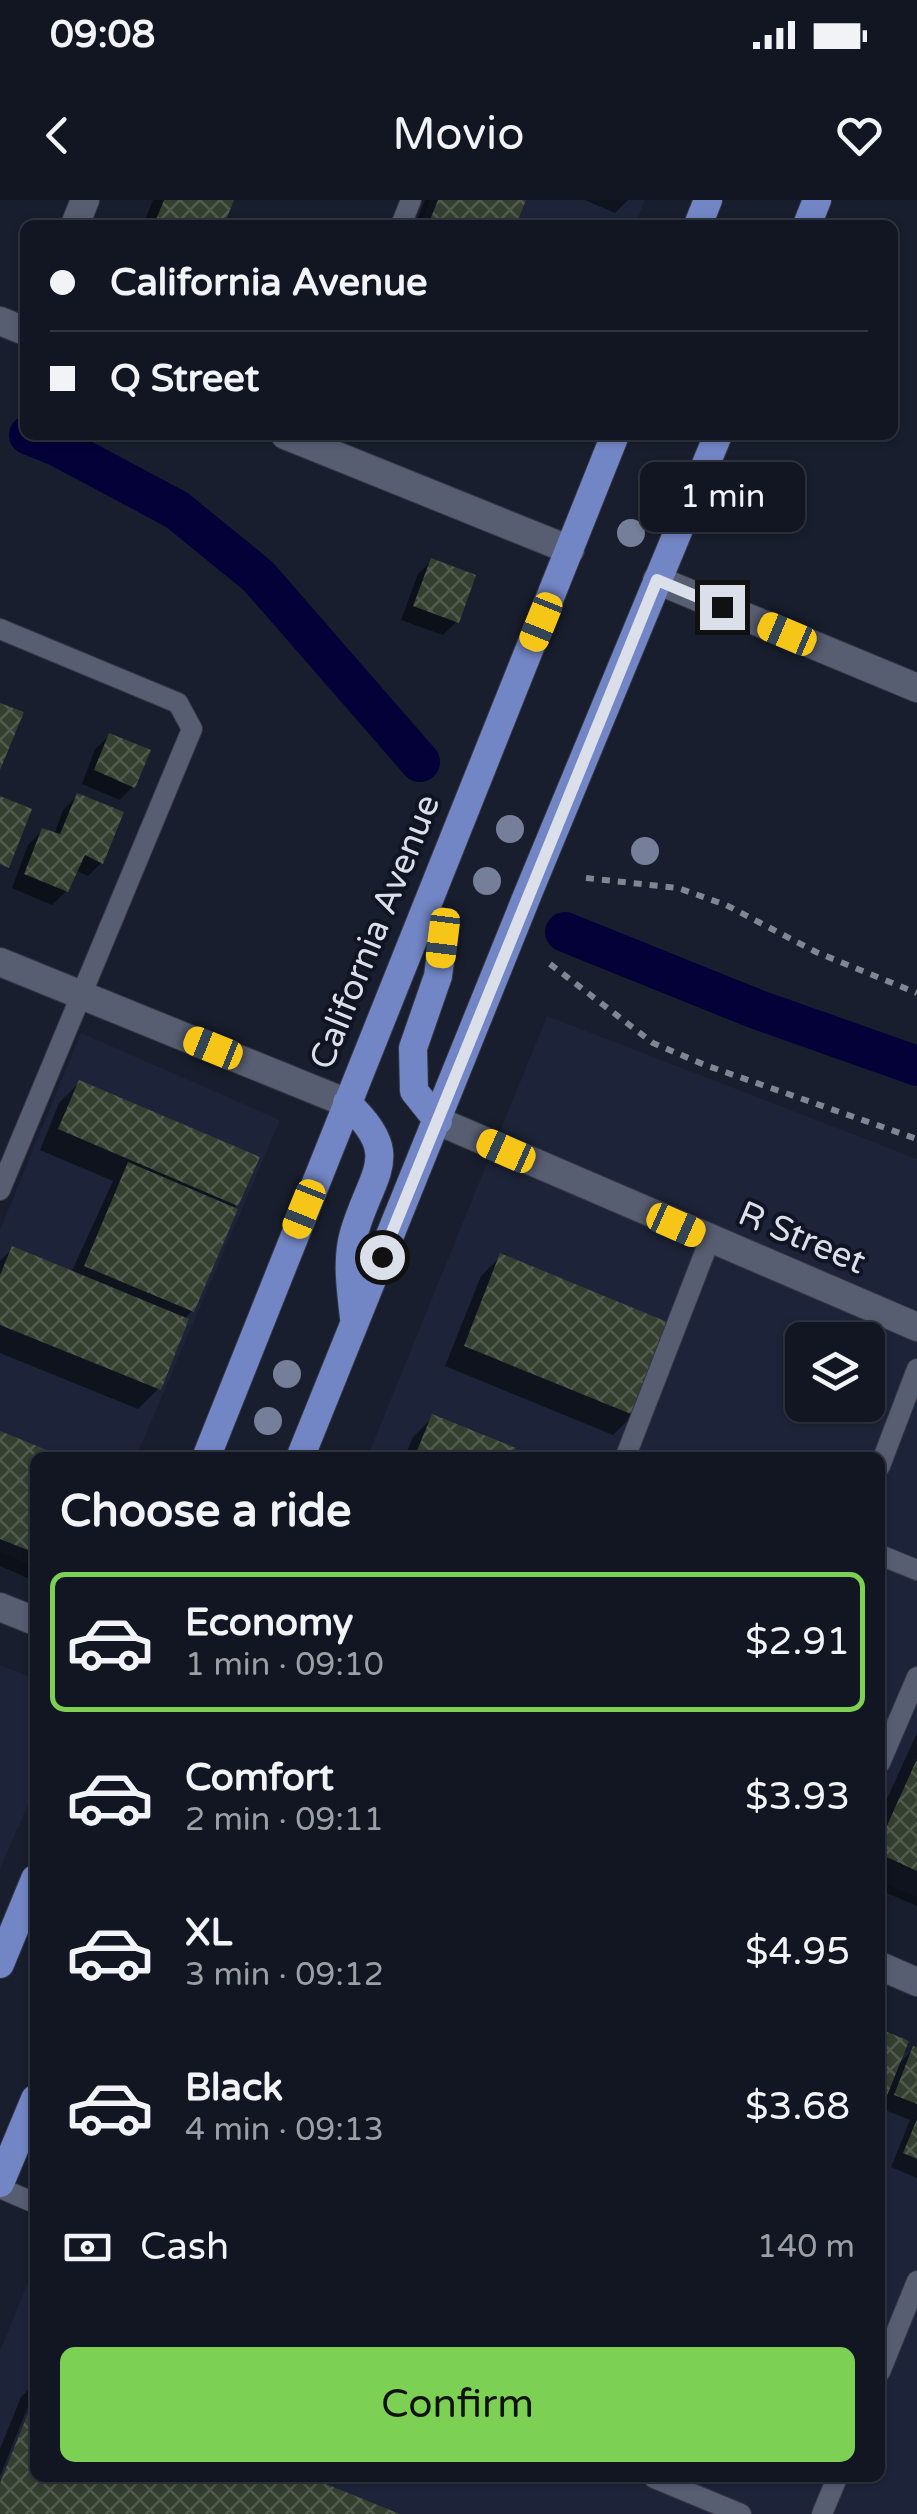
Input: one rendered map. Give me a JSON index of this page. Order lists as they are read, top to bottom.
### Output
{
  "streets": {
    "main road": ["California Avenue"],
    "street": ["R Street"]
  },
  "page": {
    "status": "09:08",
    "header": "Movio",
    "banner": ["California Avenue", "Q Street"],
    "bubble": "1 min",
    "heading": "Choose a ride",
    "list": [
      {
        "name": "Economy",
        "note": "1 min · 09:10",
        "value": "$2.91"
      },
      {
        "name": "Comfort",
        "note": "2 min · 09:11",
        "value": "$3.93"
      },
      {
        "name": "XL",
        "note": "3 min · 09:12",
        "value": "$4.95"
      },
      {
        "name": "Black",
        "note": "4 min · 09:13",
        "value": "$3.68"
      }
    ],
    "pay": ["Cash", "140 m"],
    "buttons": "Confirm"
  }
}
